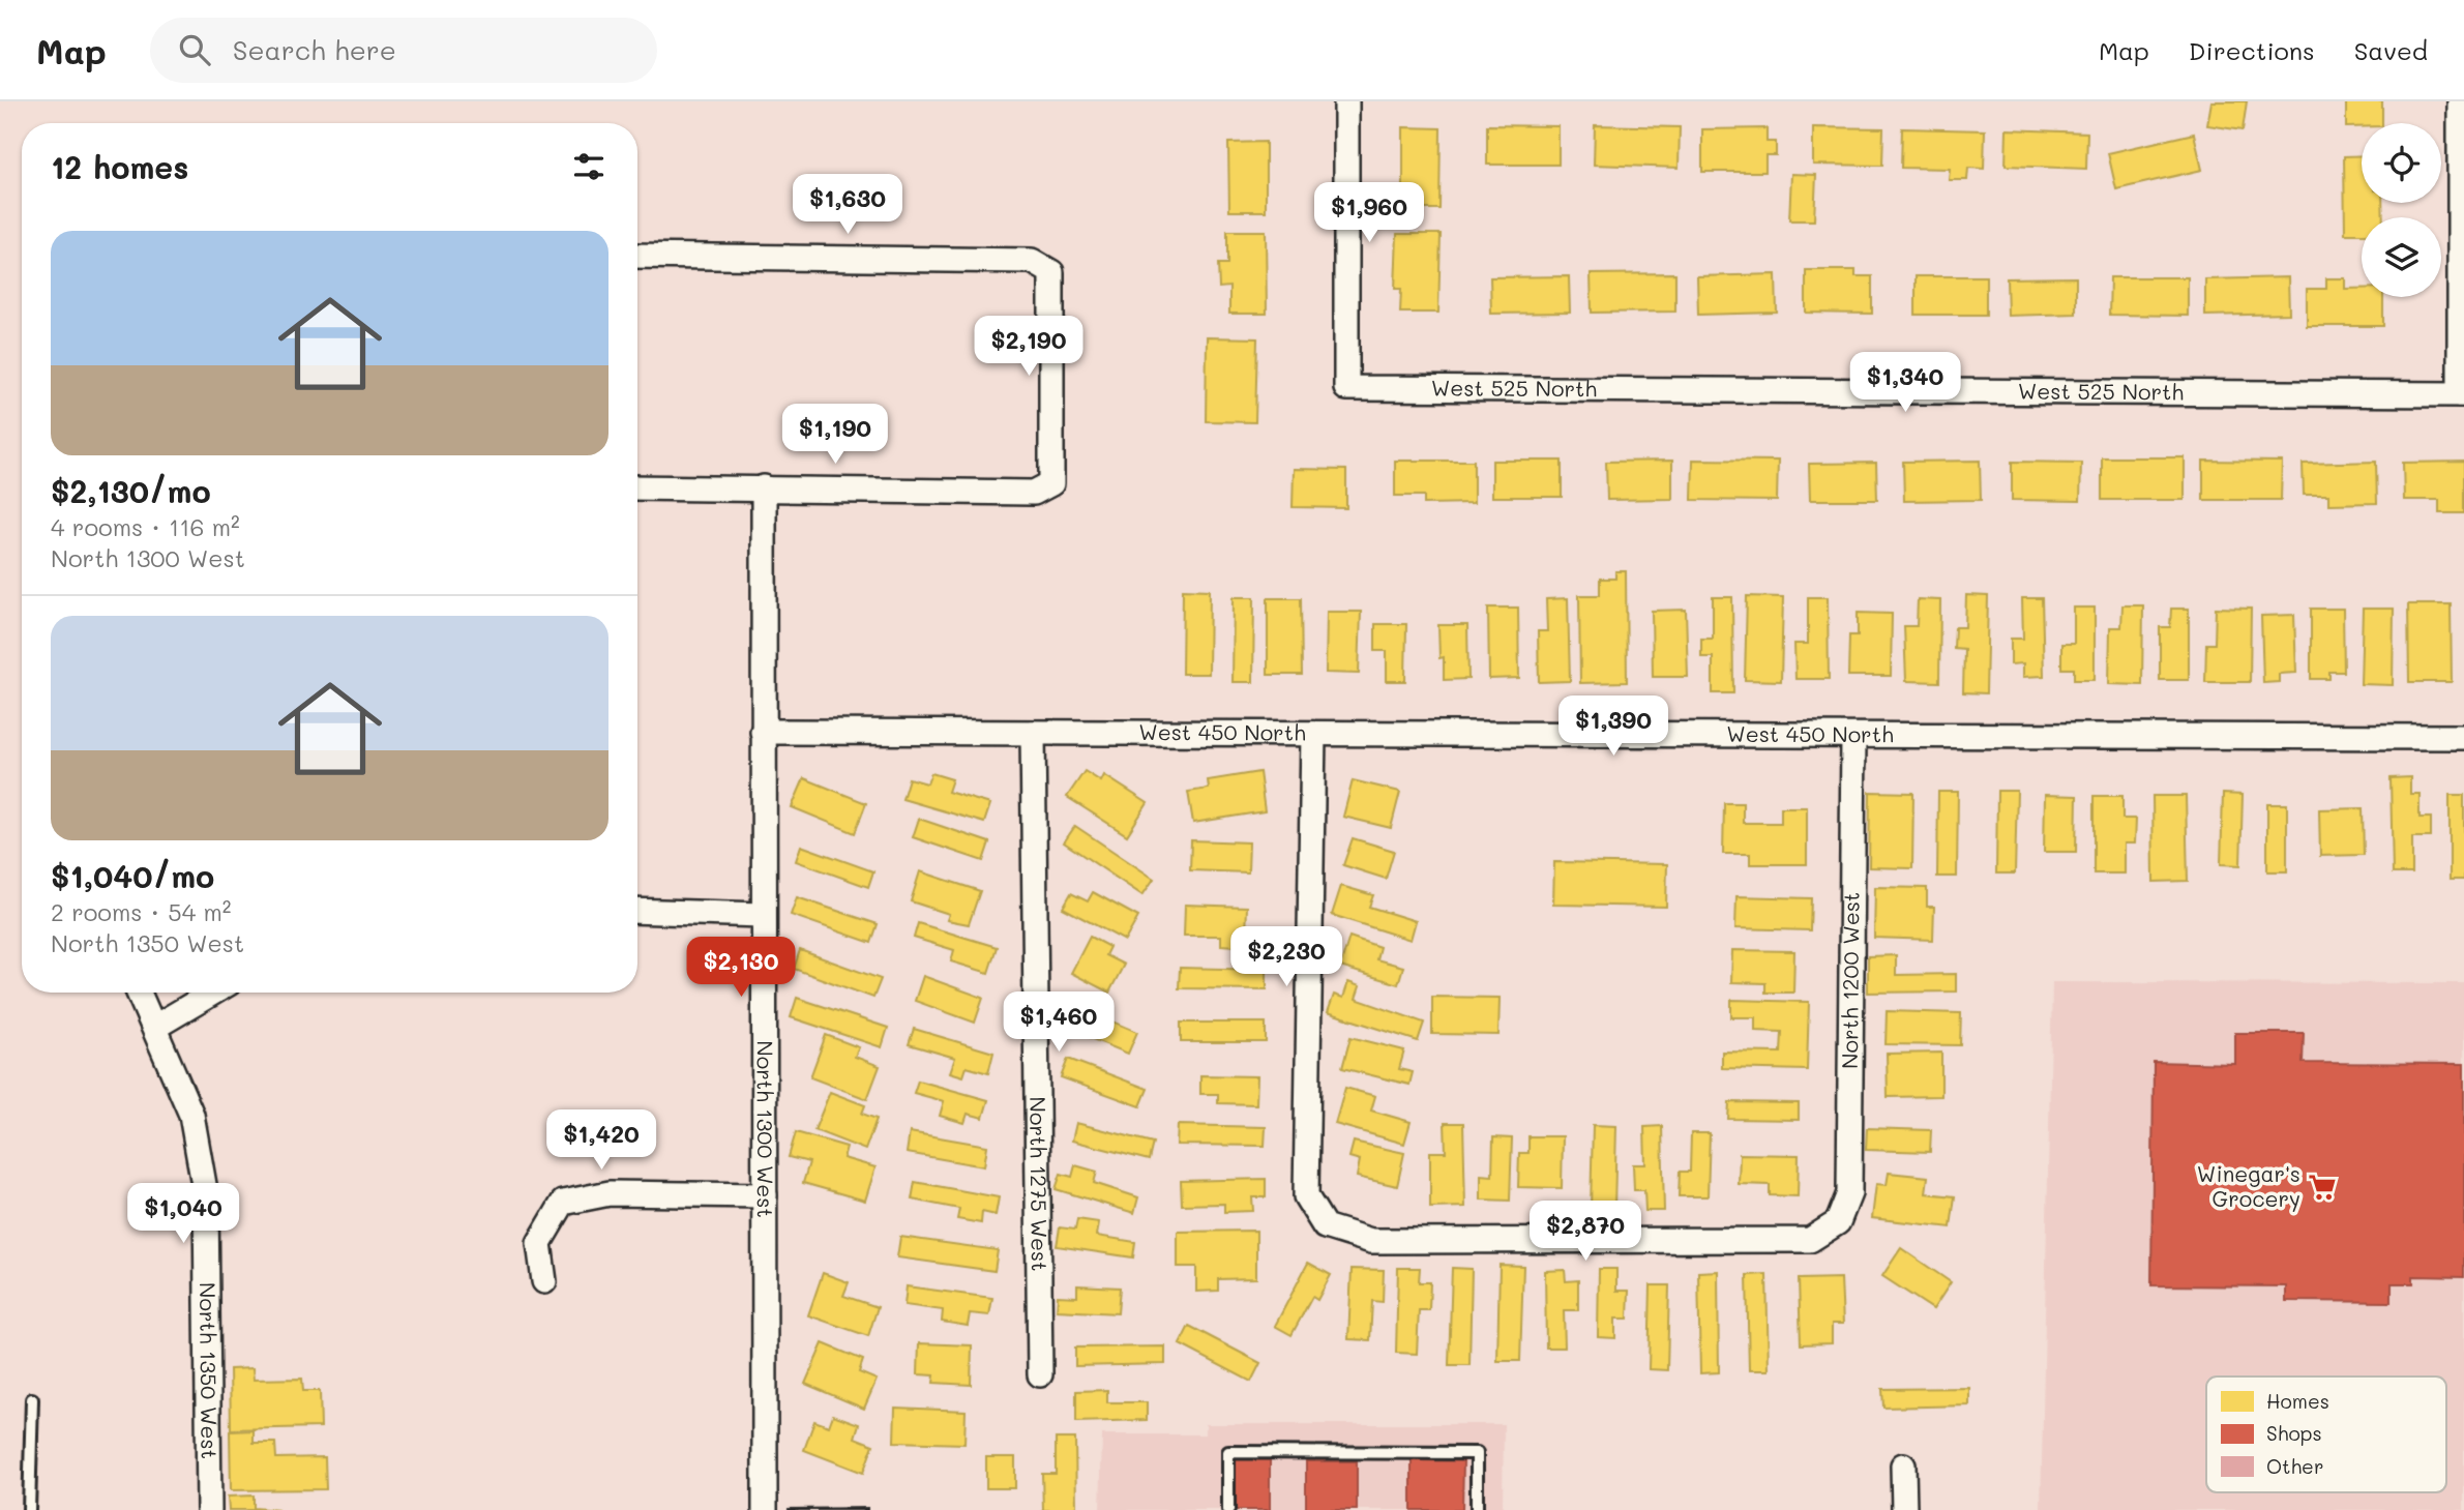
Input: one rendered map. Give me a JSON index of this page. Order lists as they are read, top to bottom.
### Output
{
  "streets": {
    "street": [
      "West 525 North",
      "West 450 North",
      "North 1200 West",
      "North 1300 West",
      "North 1275 West",
      "North 1350 West"
    ]
  },
  "crossings": [
    ["West 450 North", "North 1200 West"],
    ["West 450 North", "North 1300 West"],
    ["West 450 North", "North 1275 West"]
  ],
  "places": {
    "supermarket": ["Winegar's Grocery"]
  },
  "legend": ["Homes", "Shops", "Other"],
  "page": {
    "header": "Map",
    "search": "Search here",
    "nav": ["Map", "Directions", "Saved"],
    "heading": "12 homes",
    "price": [
      "$1,630",
      "$1,960",
      "$2,190",
      "$1,340",
      "$1,190",
      "$1,390",
      "$2,230",
      "$2,130",
      "$1,460",
      "$1,420",
      "$1,040",
      "$2,870"
    ],
    "list": [
      {
        "name": "$2,130/mo",
        "note": "4 rooms · 116 m² · North 1300 West"
      },
      {
        "name": "$1,040/mo",
        "note": "2 rooms · 54 m² · North 1350 West"
      }
    ]
  }
}
